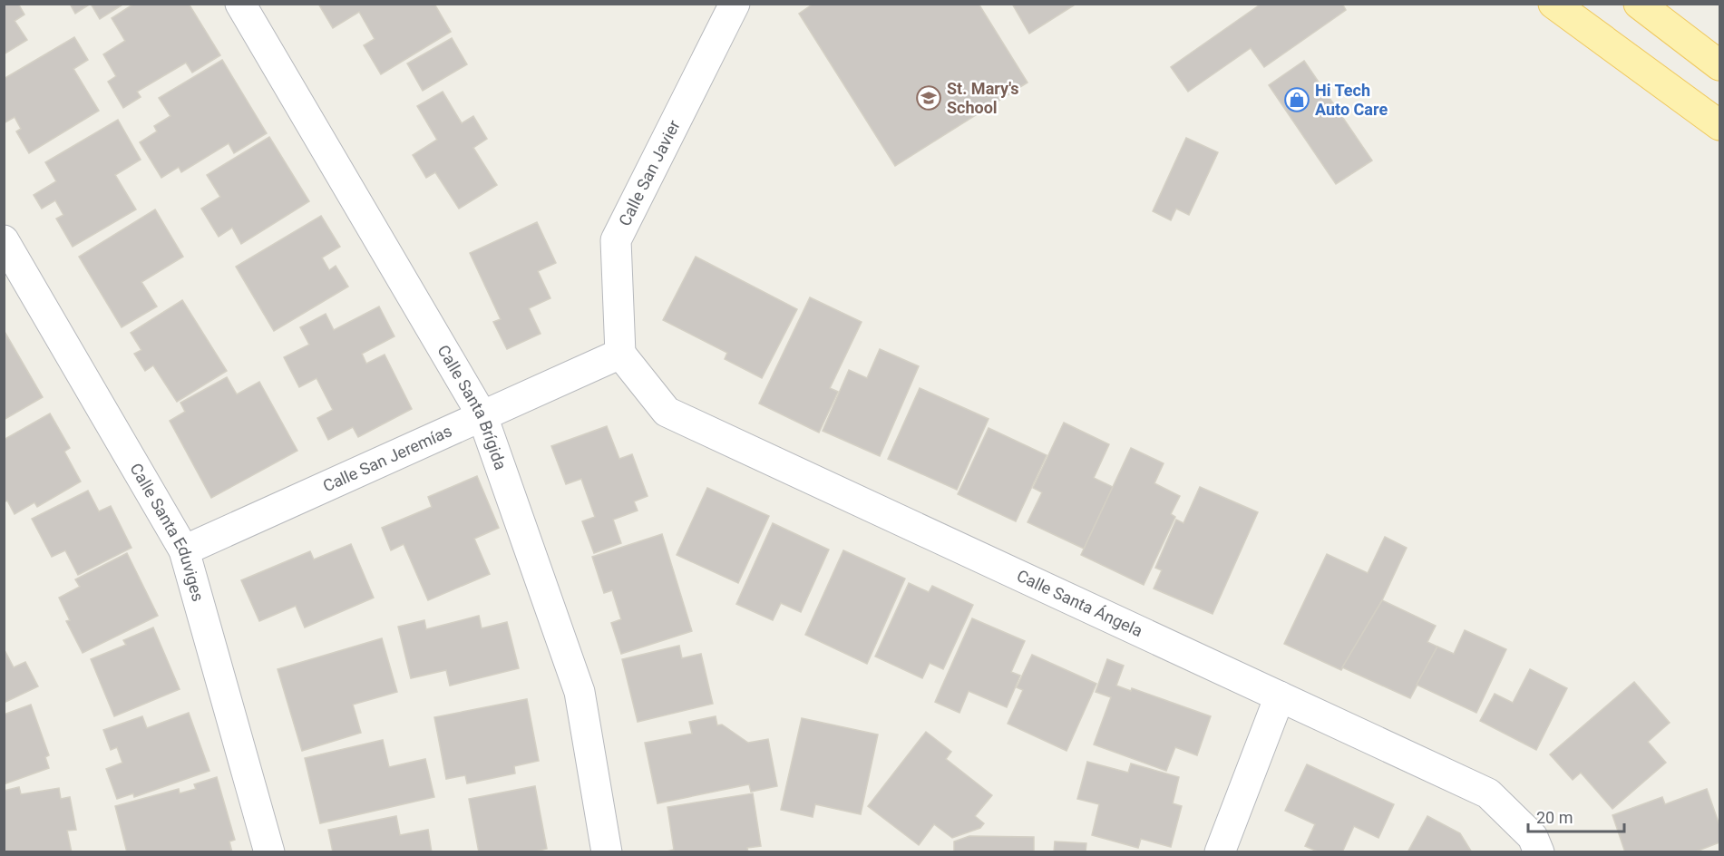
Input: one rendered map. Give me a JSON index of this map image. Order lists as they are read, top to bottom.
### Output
{
  "streets": {
    "street": [
      "Calle San Javier",
      "Calle Santa Brígida",
      "Calle San Jeremías",
      "Calle Santa Eduviges",
      "Calle Santa Ángela"
    ]
  },
  "crossings": [
    ["Calle San Javier", "Calle San Jeremías"],
    ["Calle San Javier", "Calle Santa Ángela"],
    ["Calle Santa Brígida", "Calle San Jeremías"],
    ["Calle San Jeremías", "Calle Santa Eduviges"],
    ["Calle San Jeremías", "Calle Santa Ángela"]
  ],
  "places": {
    "school or university": ["St. Mary's School"],
    "shop": ["Hi Tech Auto Care"]
  },
  "scale_bar": "20 m"
}
